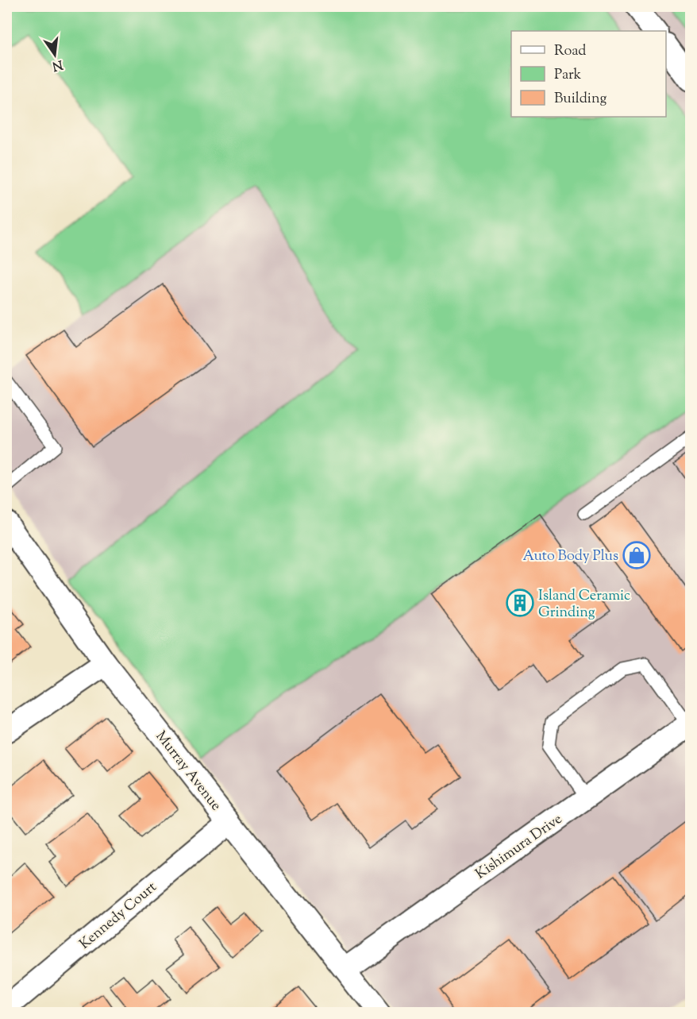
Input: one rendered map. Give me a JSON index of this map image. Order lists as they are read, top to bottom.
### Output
{
  "streets": {
    "street": ["Murray Avenue", "Kishimura Drive", "Kennedy Court"]
  },
  "crossings": [
    ["Murray Avenue", "Kishimura Drive"],
    ["Murray Avenue", "Kennedy Court"]
  ],
  "places": {
    "shop": ["Auto Body Plus"],
    "building": ["Island Ceramic Grinding"]
  },
  "legend": ["Road", "Park", "Building"],
  "north": "bottom"
}
